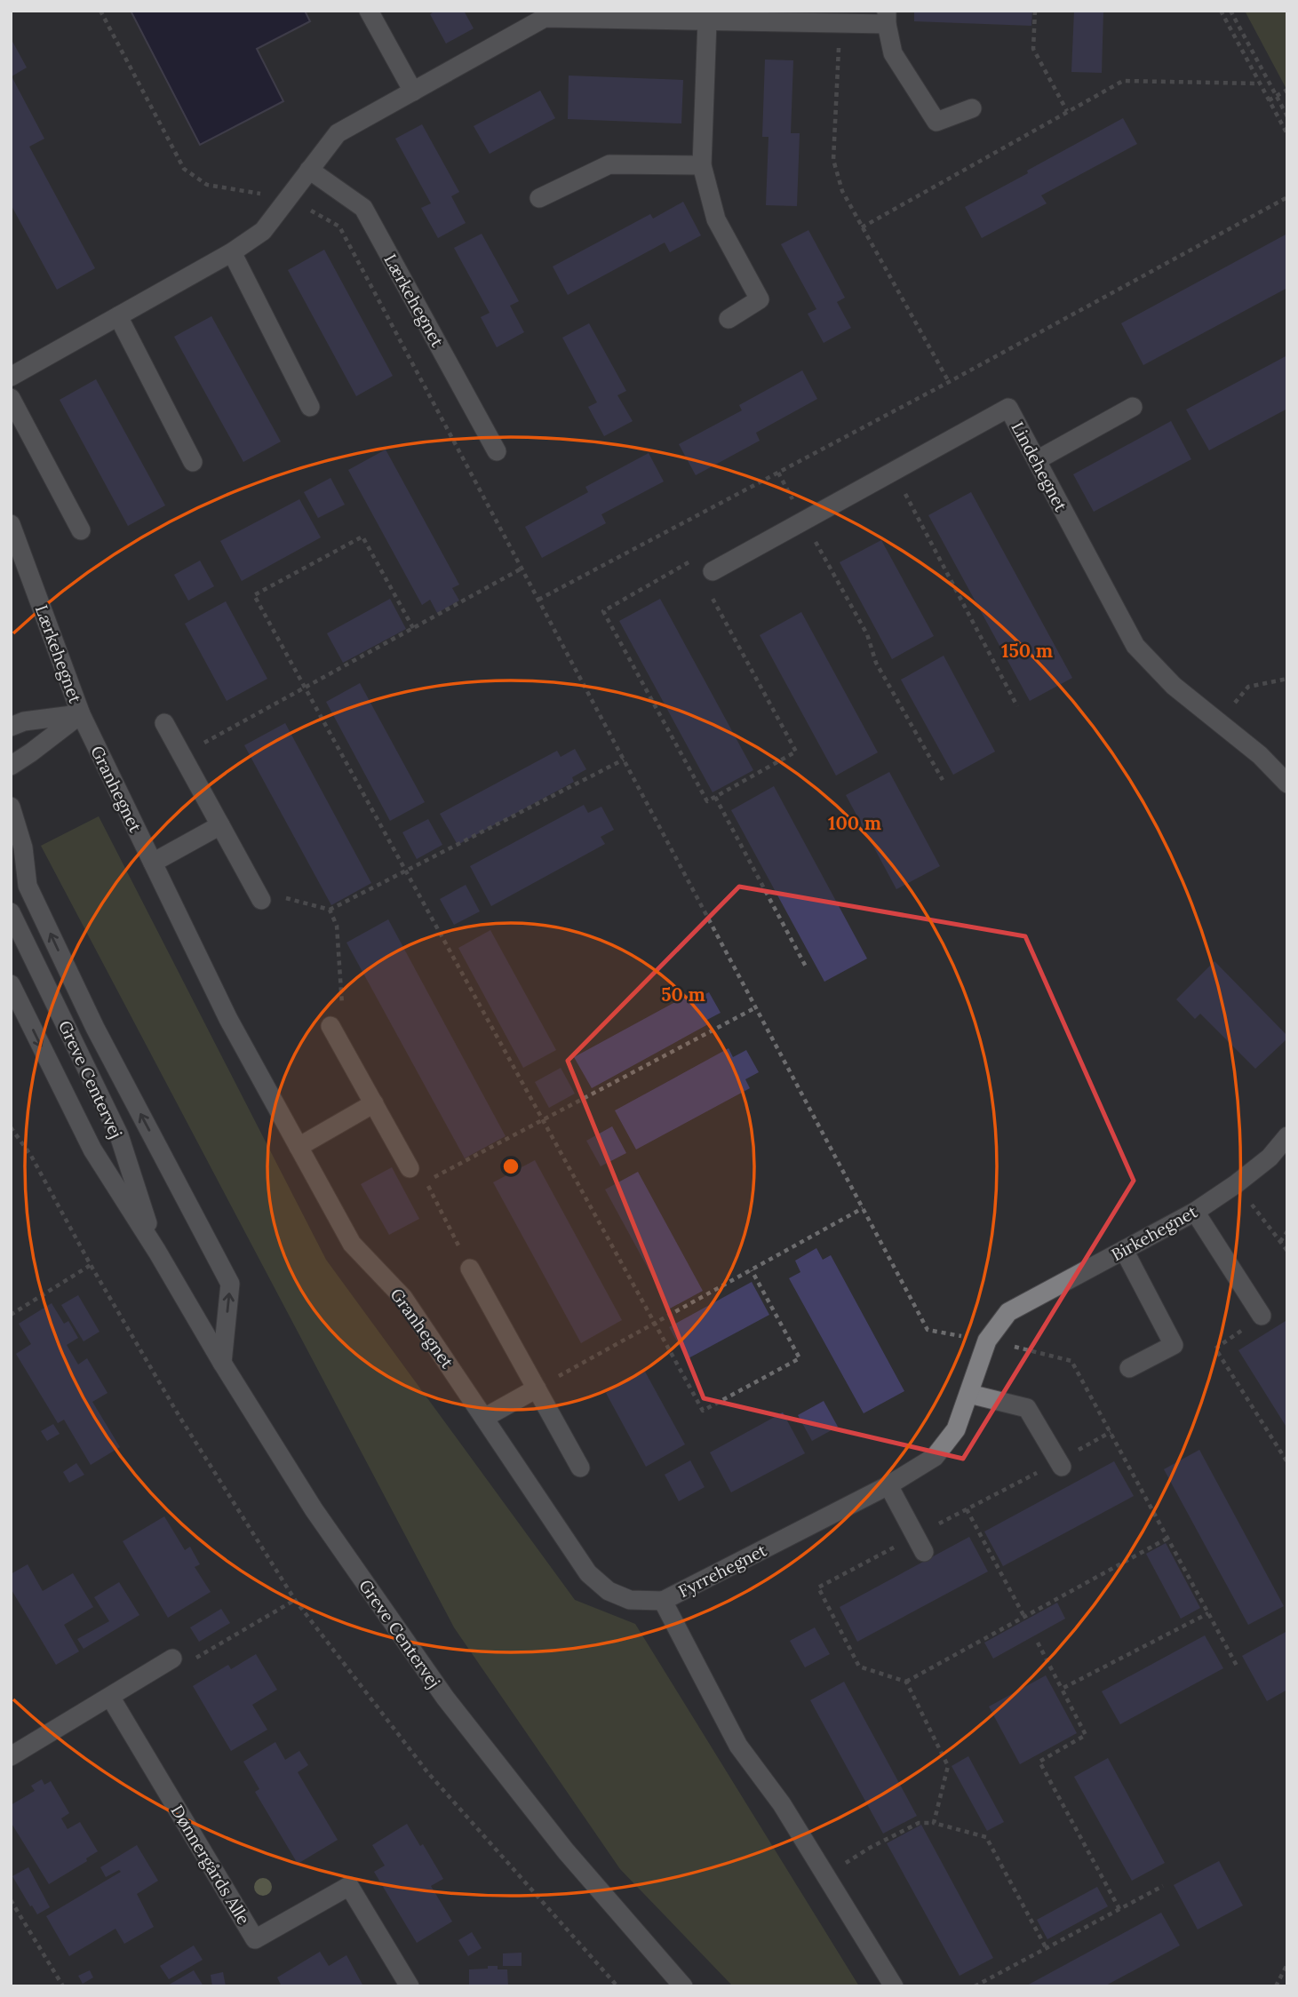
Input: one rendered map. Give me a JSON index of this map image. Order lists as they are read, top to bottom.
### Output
{
  "streets": {
    "street": [
      "Lærkehegnet",
      "Lindehegnet",
      "Granhegnet",
      "Greve Centervej",
      "Birkehegnet",
      "Fyrrehegnet",
      "Dønnergårds Alle"
    ]
  },
  "crossings": [
    ["Lærkehegnet", "Granhegnet"],
    ["Granhegnet", "Fyrrehegnet"],
    ["Birkehegnet", "Fyrrehegnet"]
  ],
  "rings": ["150 m", "100 m", "50 m"]
}
